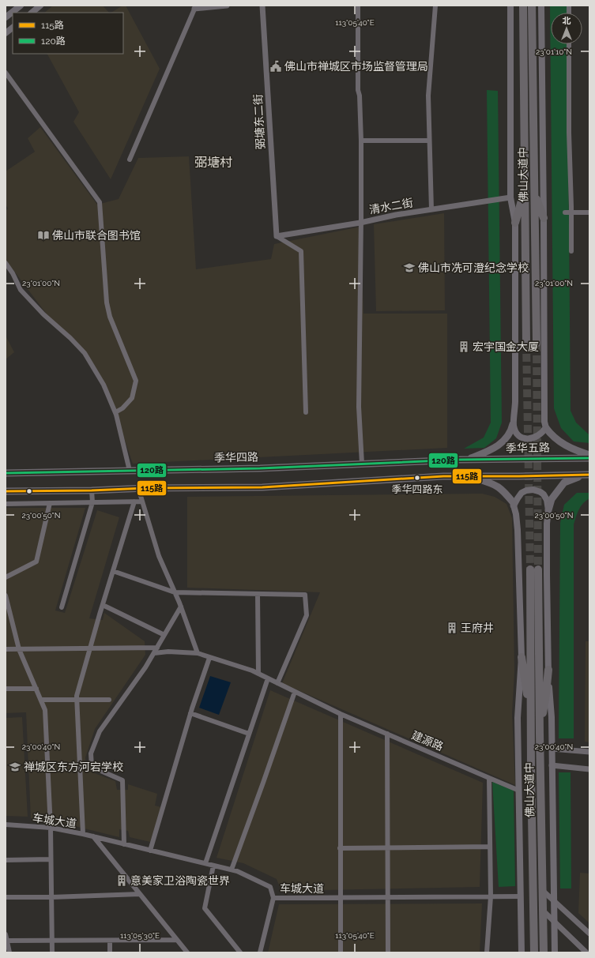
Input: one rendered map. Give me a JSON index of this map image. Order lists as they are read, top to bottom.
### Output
{
  "streets": {
    "highway": ["佛山大道中"],
    "main road": ["季华五路", "季华四路"],
    "street": [
      "弼塘东二街",
      "清水二街",
      "建源路",
      "车城大道"
    ]
  },
  "crossings": [
    ["弼塘东二街", "清水二街"],
    ["季华五路", "季华四路"]
  ],
  "districts": ["弼塘村"],
  "places": {
    "public building": ["佛山市禅城区市场监督管理局"],
    "library": ["佛山市联合图书馆"],
    "school or university": ["佛山市冼可澄纪念学校", "禅城区东方河宕学校"],
    "building": ["宏宇国金大厦", "王府井", "意美家卫浴陶瓷世界"],
    "other": ["季华四路东"]
  },
  "lines": ["transit line 120路", "transit line 115路"],
  "legend": ["115路", "120路"],
  "north": "top",
  "coordinates": [
    "113°05'40\"E",
    "23°01'10\"N",
    "23°01'00\"N",
    "23°00'50\"N",
    "23°00'40\"N",
    "113°05'30\"E"
  ]
}
